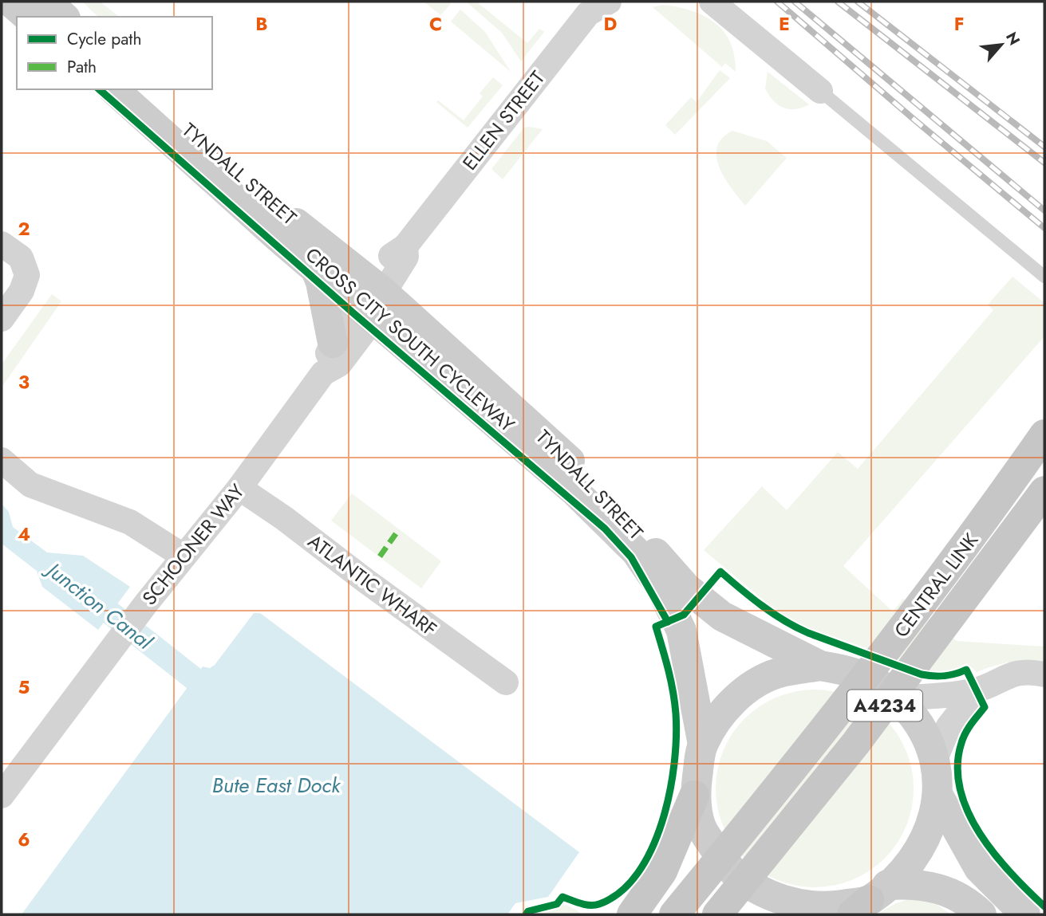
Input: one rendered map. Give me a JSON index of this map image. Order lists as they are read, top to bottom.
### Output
{
  "streets": {
    "main road": ["CENTRAL LINK", "A4234"],
    "street": [
      "ELLEN STREET",
      "TYNDALL STREET",
      "SCHOONER WAY",
      "ATLANTIC WHARF"
    ],
    "cycle path": ["CROSS CITY SOUTH CYCLEWAY"]
  },
  "crossings": [
    ["ELLEN STREET", "TYNDALL STREET"],
    ["ELLEN STREET", "SCHOONER WAY"],
    ["TYNDALL STREET", "SCHOONER WAY"],
    ["SCHOONER WAY", "ATLANTIC WHARF"]
  ],
  "water": ["Junction Canal", "Bute East Dock"],
  "legend": ["Cycle path", "Path"],
  "north": "top right",
  "grid": {
    "columns": [
      "B",
      "C",
      "D",
      "E",
      "F"
    ],
    "rows": [
      "2",
      "3",
      "4",
      "5",
      "6"
    ]
  }
}
